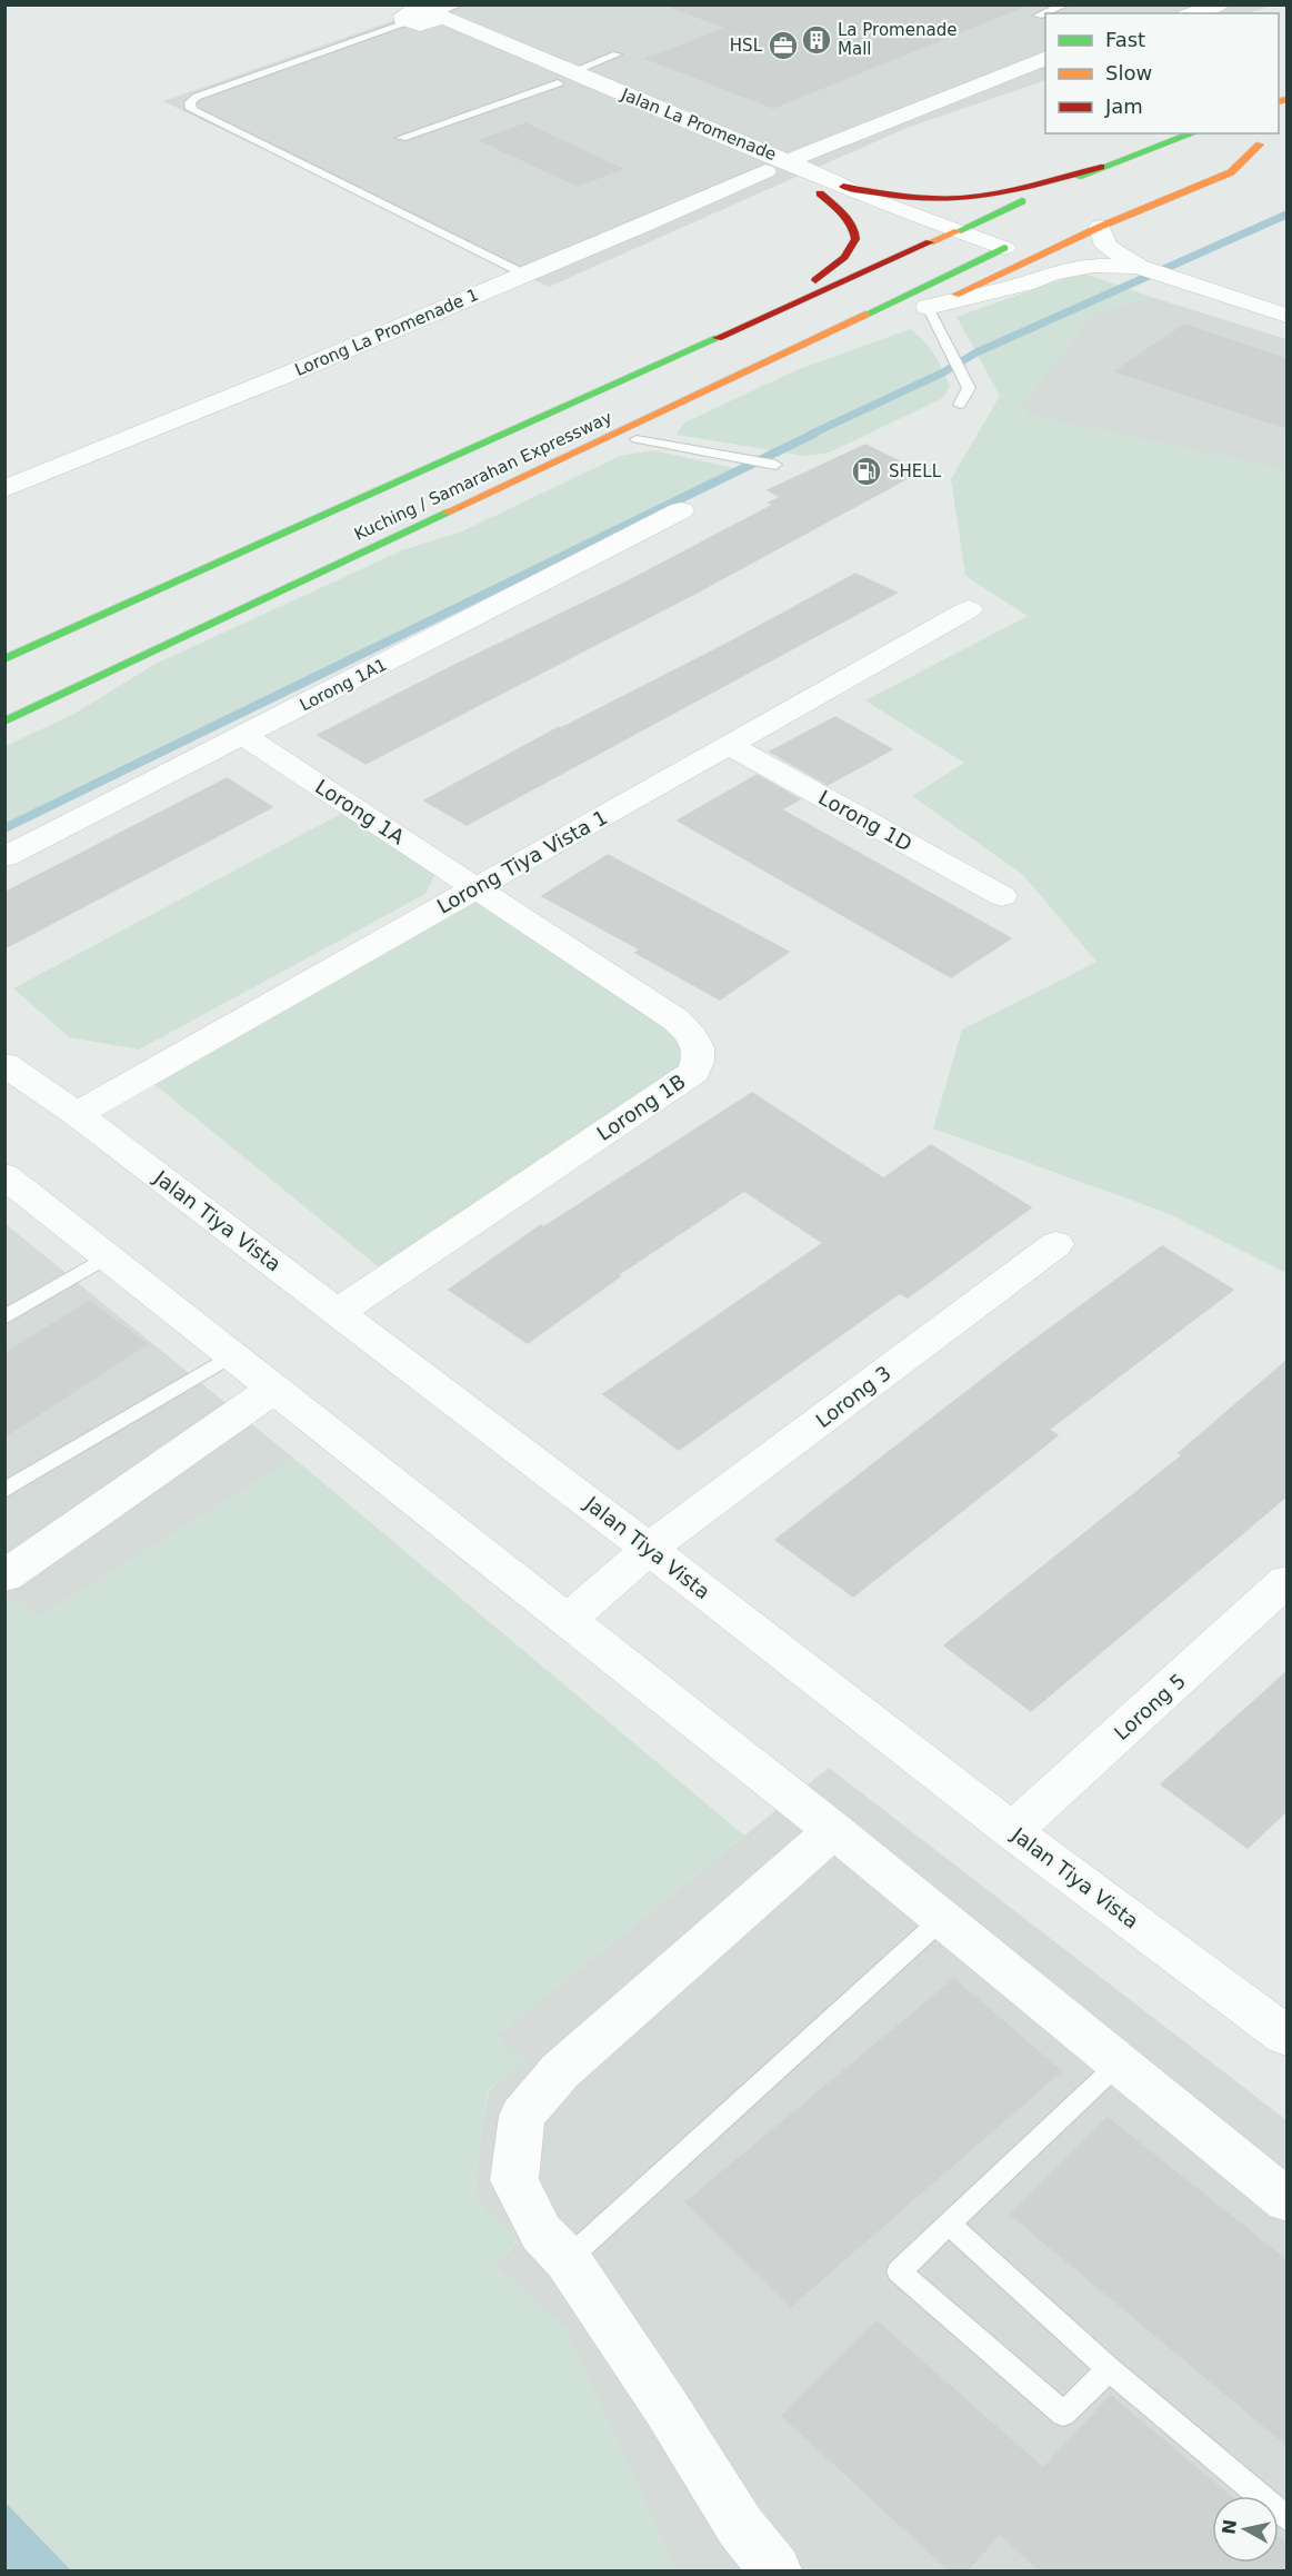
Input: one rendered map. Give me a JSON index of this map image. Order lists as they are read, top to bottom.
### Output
{
  "streets": {
    "main road": ["Kuching / Samarahan Expressway"],
    "street": [
      "Jalan La Promenade",
      "Lorong La Promenade 1",
      "Lorong 1A1",
      "Lorong 1A",
      "Lorong 1D",
      "Lorong Tiya Vista 1",
      "Lorong 1B",
      "Jalan Tiya Vista",
      "Lorong 3",
      "Lorong 5"
    ]
  },
  "crossings": [
    ["Jalan La Promenade", "Lorong La Promenade 1"],
    ["Jalan La Promenade", "Kuching / Samarahan Expressway"],
    ["Lorong 1A1", "Lorong 1A"],
    ["Lorong 1A", "Lorong Tiya Vista 1"],
    ["Lorong 1A", "Lorong 1B"],
    ["Lorong 1D", "Lorong Tiya Vista 1"],
    ["Lorong Tiya Vista 1", "Lorong 1B"],
    ["Lorong Tiya Vista 1", "Jalan Tiya Vista"],
    ["Lorong 1B", "Jalan Tiya Vista"],
    ["Jalan Tiya Vista", "Lorong 3"],
    ["Jalan Tiya Vista", "Lorong 5"]
  ],
  "places": {
    "building": ["La Promenade Mall"],
    "office": ["HSL"],
    "fuel station": ["SHELL"]
  },
  "legend": ["Fast", "Slow", "Jam"],
  "north": "left"
}
